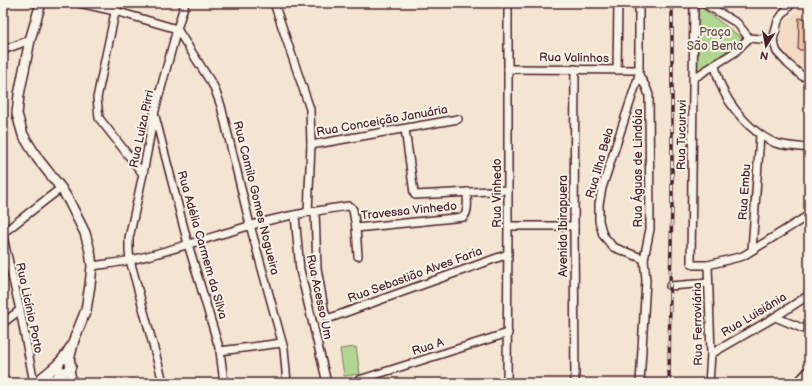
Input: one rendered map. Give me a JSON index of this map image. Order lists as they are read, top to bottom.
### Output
{
  "streets": {
    "street": [
      "Rua Valinhos",
      "Rua Conceição Januária",
      "Rua Luiza Pirri",
      "Rua Tucuruvi",
      "Rua Ilha Bela",
      "Rua Águas de Lindóia",
      "Rua Embu",
      "Rua Vinhedo",
      "Rua Camilo Gomes Nogueira",
      "Travessa Vinhedo",
      "Avenida Ibirapuera",
      "Rua Adélia Carmem da Silva",
      "Rua Sebastião Alves Faria",
      "Rua Acesso Um",
      "Rua Licínio Porto",
      "Rua Luisiânia",
      "Rua Ferroviária",
      "Rua A"
    ]
  },
  "crossings": [
    ["Rua Valinhos", "Rua Ilha Bela"],
    ["Rua Valinhos", "Rua Águas de Lindóia"],
    ["Rua Valinhos", "Rua Vinhedo"],
    ["Rua Valinhos", "Avenida Ibirapuera"],
    ["Rua Luiza Pirri", "Rua Camilo Gomes Nogueira"],
    ["Rua Luiza Pirri", "Rua Adélia Carmem da Silva"],
    ["Rua Tucuruvi", "Rua Ferroviária"],
    ["Rua Ilha Bela", "Rua Águas de Lindóia"],
    ["Rua Vinhedo", "Rua Sebastião Alves Faria"],
    ["Rua Vinhedo", "Rua A"],
    ["Travessa Vinhedo", "Rua Sebastião Alves Faria"],
    ["Rua Luisiânia", "Rua Ferroviária"]
  ],
  "parks": ["Praça São Bento"],
  "north": "bottom"
}
